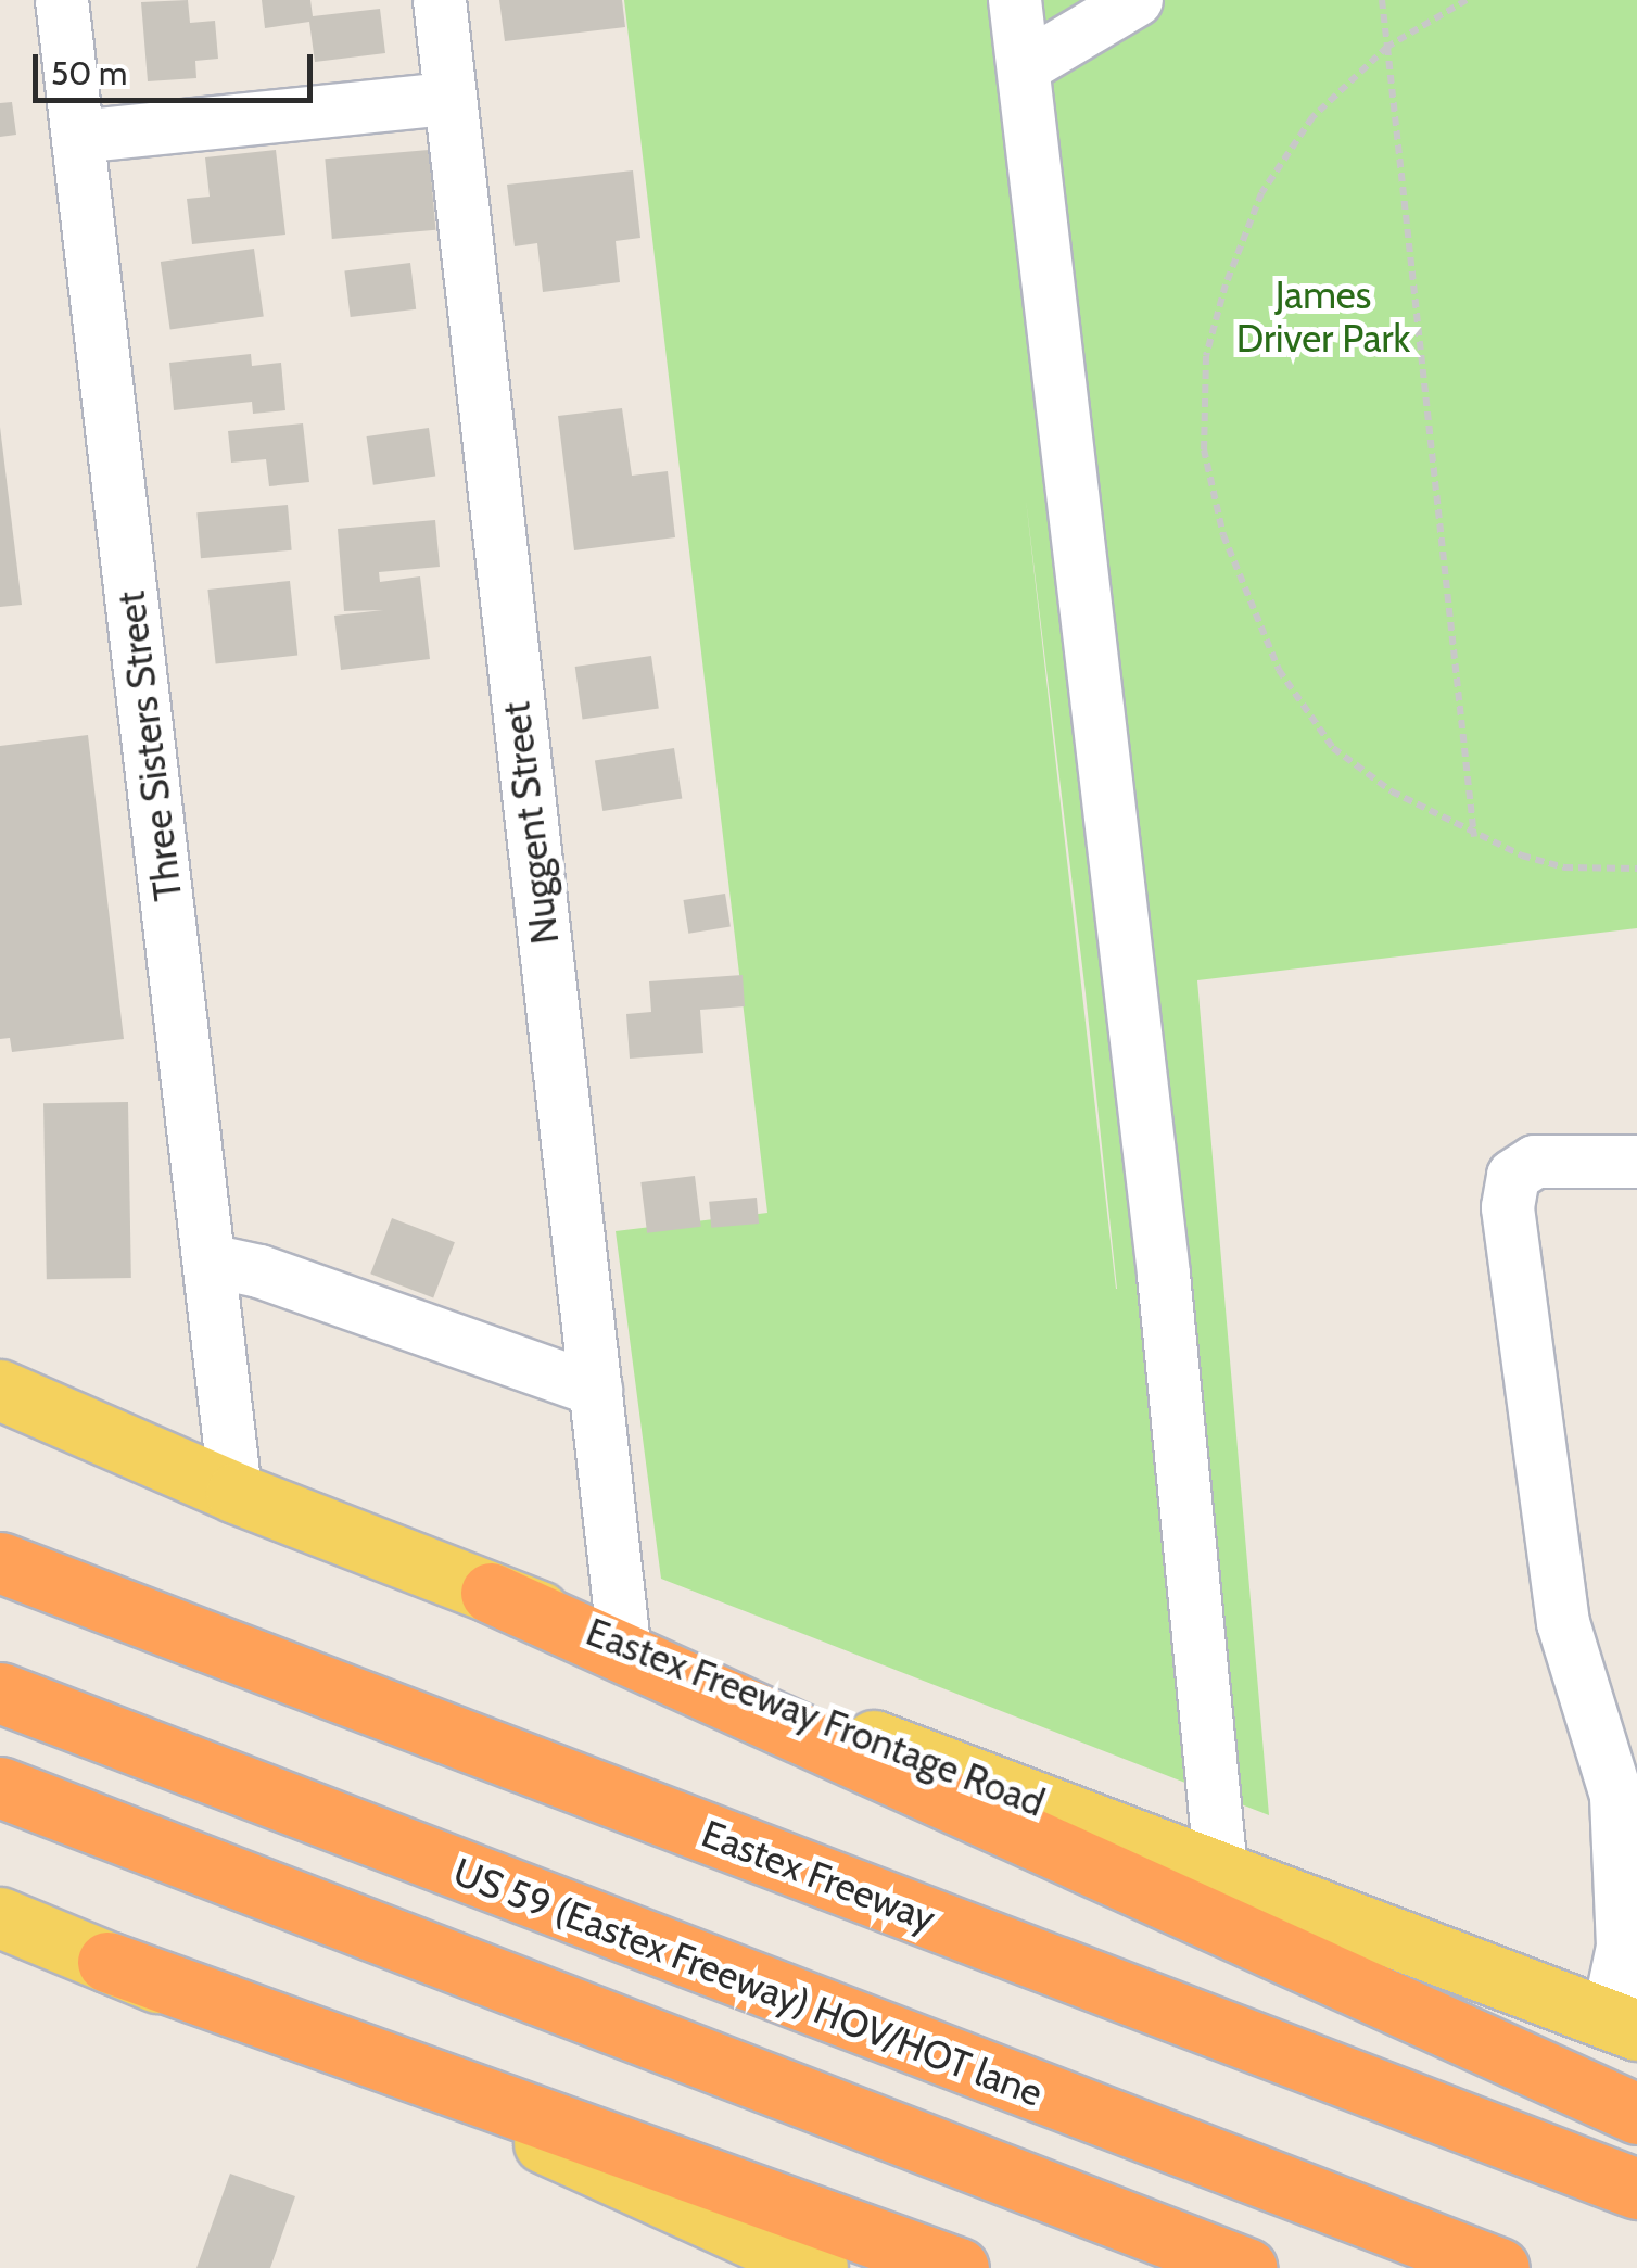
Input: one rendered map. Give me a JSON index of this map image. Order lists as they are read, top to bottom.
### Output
{
  "streets": {
    "highway": ["Eastex Freeway", "US 59 (Eastex Freeway) HOV/HOT lane"],
    "main road": ["Eastex Freeway Frontage Road"],
    "street": ["Three Sisters Street", "Nuggent Street"]
  },
  "crossings": [
    ["Three Sisters Street", "Eastex Freeway Frontage Road"],
    ["Nuggent Street", "Eastex Freeway Frontage Road"]
  ],
  "parks": ["James Driver Park"],
  "scale_bar": "50 m"
}
